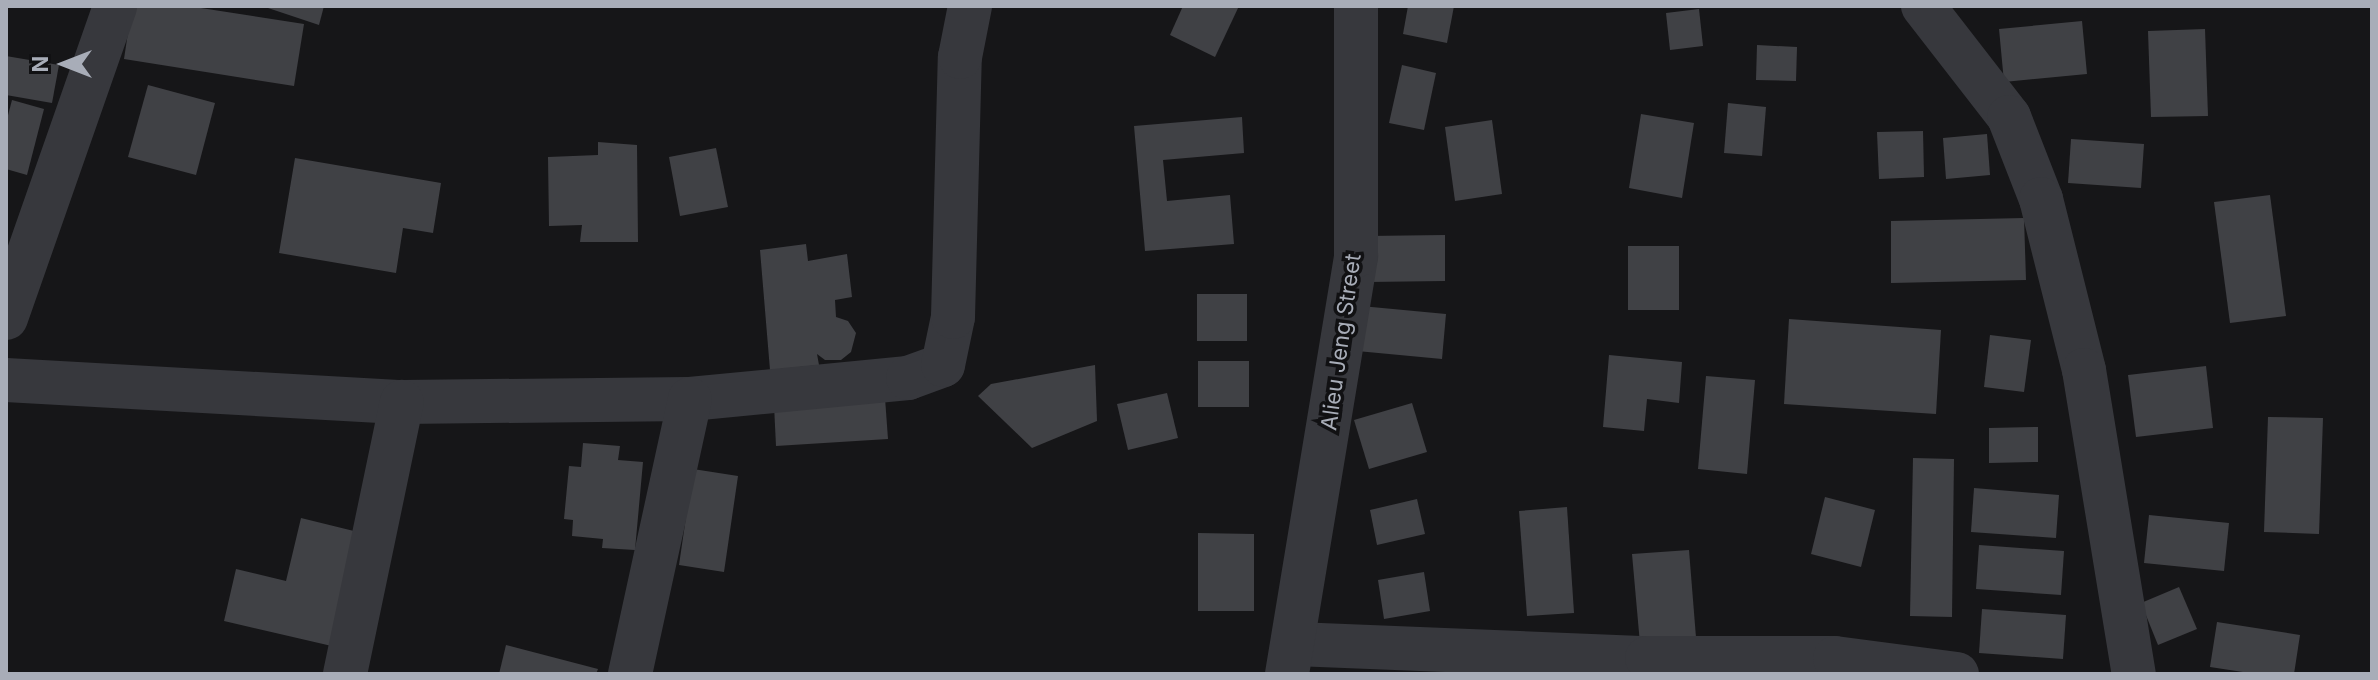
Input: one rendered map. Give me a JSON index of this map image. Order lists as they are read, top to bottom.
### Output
{
  "streets": {
    "street": ["Alieu Jeng Street"]
  },
  "north": "left"
}
